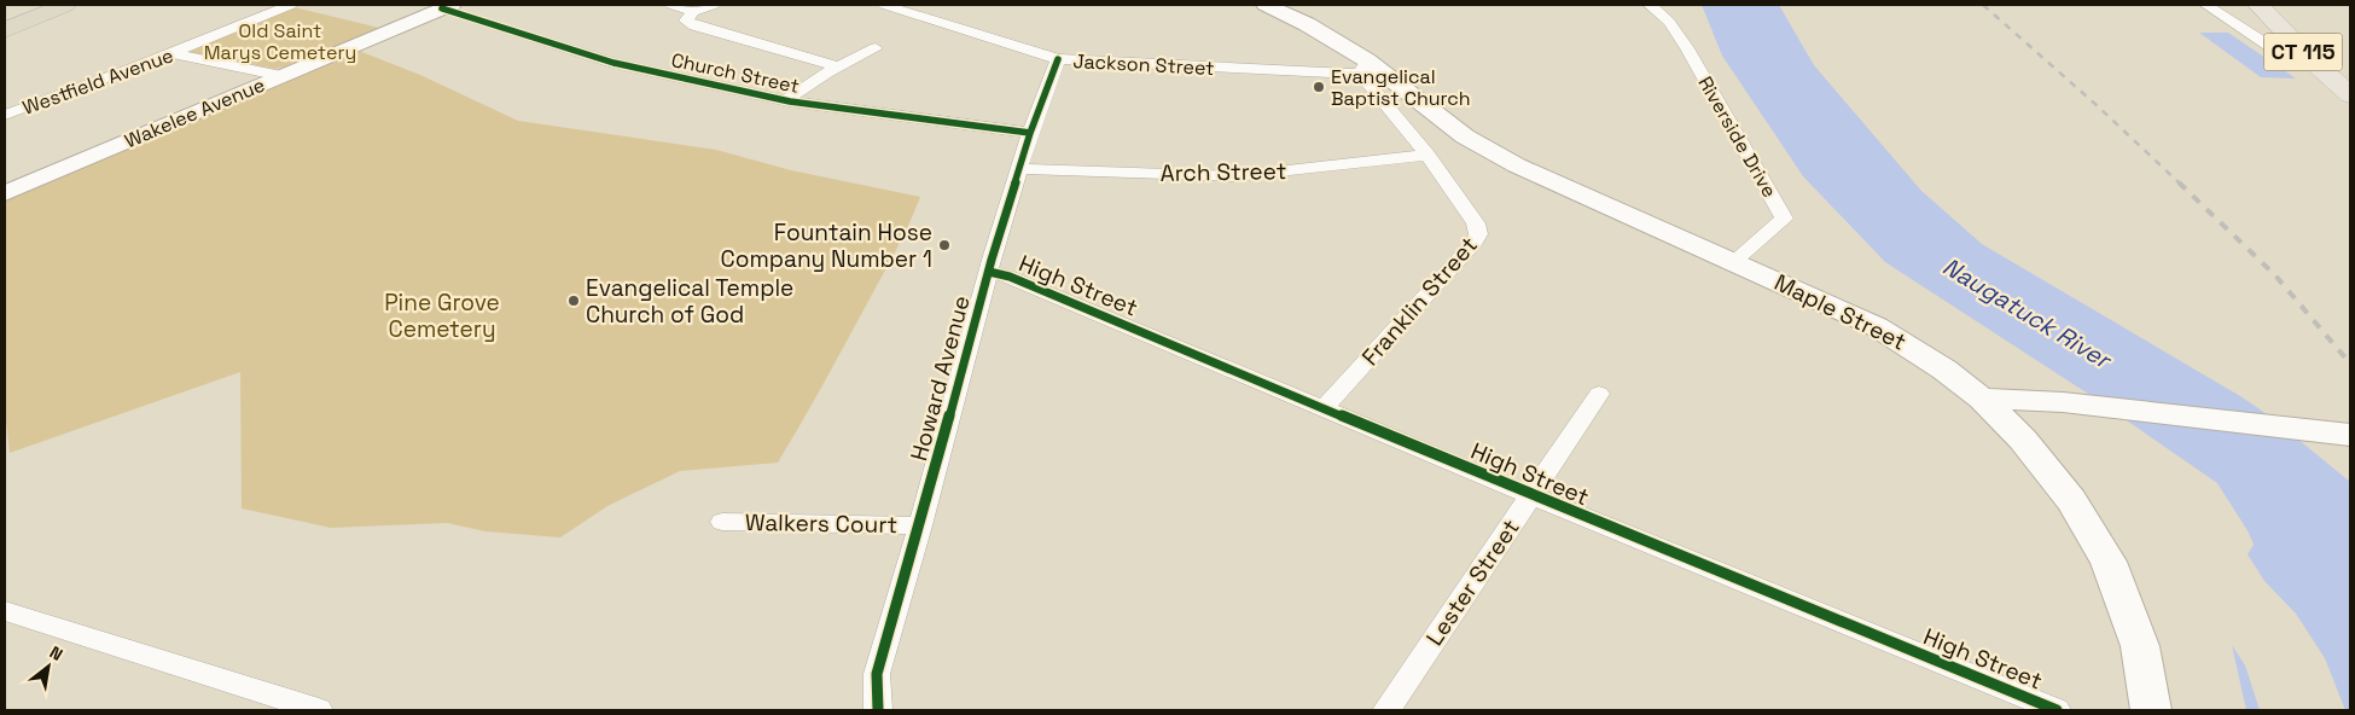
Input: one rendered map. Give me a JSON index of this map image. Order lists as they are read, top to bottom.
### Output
{
  "streets": {
    "main road": [
      "CT 115",
      "Wakelee Avenue",
      "Franklin Street",
      "Maple Street"
    ],
    "street": [
      "Jackson Street",
      "Church Street",
      "Westfield Avenue",
      "Riverside Drive",
      "Arch Street",
      "High Street",
      "Howard Avenue",
      "Walkers Court",
      "Lester Street"
    ]
  },
  "crossings": [
    ["Jackson Street", "Franklin Street"],
    ["Jackson Street", "Maple Street"],
    ["Jackson Street", "Howard Avenue"],
    ["Church Street", "Wakelee Avenue"],
    ["Church Street", "Howard Avenue"],
    ["Riverside Drive", "Maple Street"],
    ["Arch Street", "Franklin Street"],
    ["Arch Street", "Howard Avenue"],
    ["High Street", "Franklin Street"],
    ["High Street", "Howard Avenue"],
    ["High Street", "Lester Street"],
    ["Franklin Street", "Maple Street"],
    ["Howard Avenue", "Walkers Court"]
  ],
  "water": ["Naugatuck River"],
  "parks": ["Old Saint Marys Cemetery", "Pine Grove Cemetery"],
  "places": ["Evangelical Baptist Church", "Fountain Hose Company Number 1", "Evangelical Temple Church of God"],
  "north": "top right"
}
